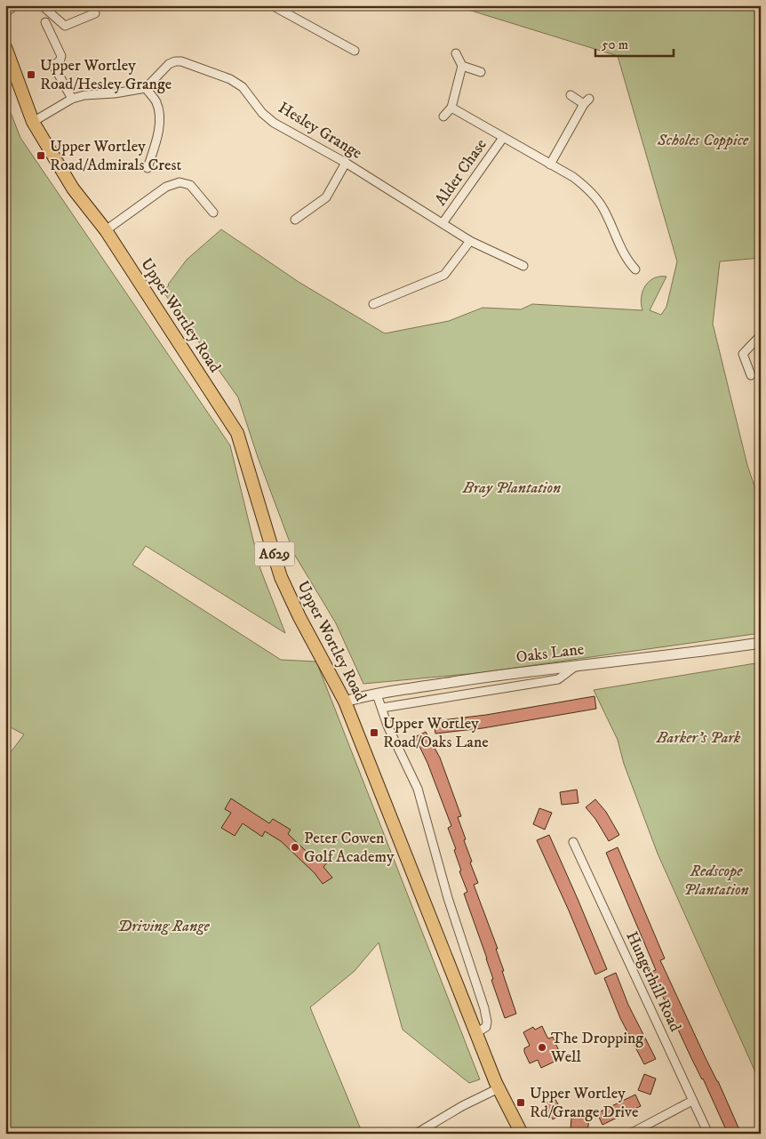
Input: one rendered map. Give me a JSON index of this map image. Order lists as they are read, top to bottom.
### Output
{
  "streets": {
    "main road": ["Upper Wortley Road", "A629"],
    "street": [
      "Hesley Grange",
      "Alder Chase",
      "Oaks Lane",
      "Hungerhill Road"
    ]
  },
  "crossings": [
    ["Hesley Grange", "Alder Chase"],
    ["Upper Wortley Road", "Oaks Lane"]
  ],
  "parks": [
    "Scholes Coppice",
    "Bray Plantation",
    "Barker's Park",
    "Redscope Plantation",
    "Driving Range"
  ],
  "places": {
    "transit": [
      "Upper Wortley Road/Hesley Grange",
      "Upper Wortley Road/Admirals Crest",
      "Upper Wortley Road/Oaks Lane",
      "Upper Wortley Rd/Grange Drive"
    ],
    "other": ["Peter Cowen Golf Academy", "The Dropping Well"]
  },
  "scale_bar": "50 m"
}
